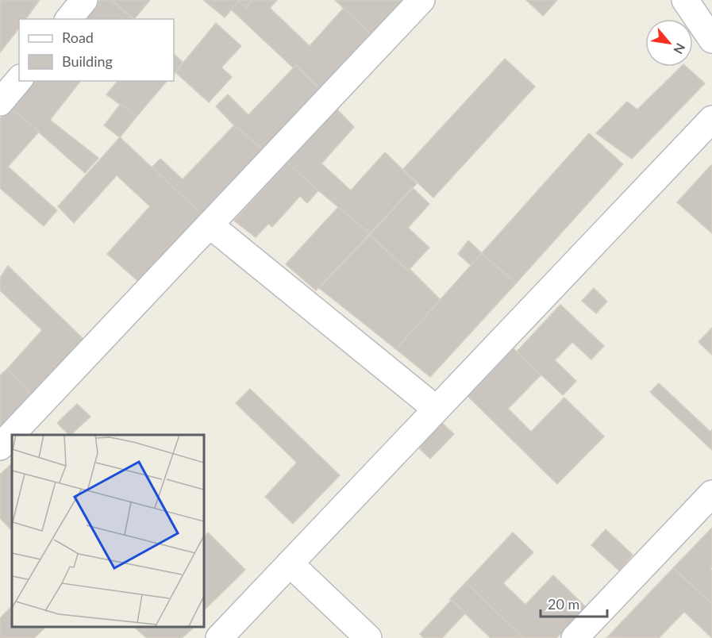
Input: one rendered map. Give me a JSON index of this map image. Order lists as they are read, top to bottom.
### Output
{
  "legend": ["Road", "Building"],
  "scale_bar": "20 m",
  "north": "bottom right"
}
